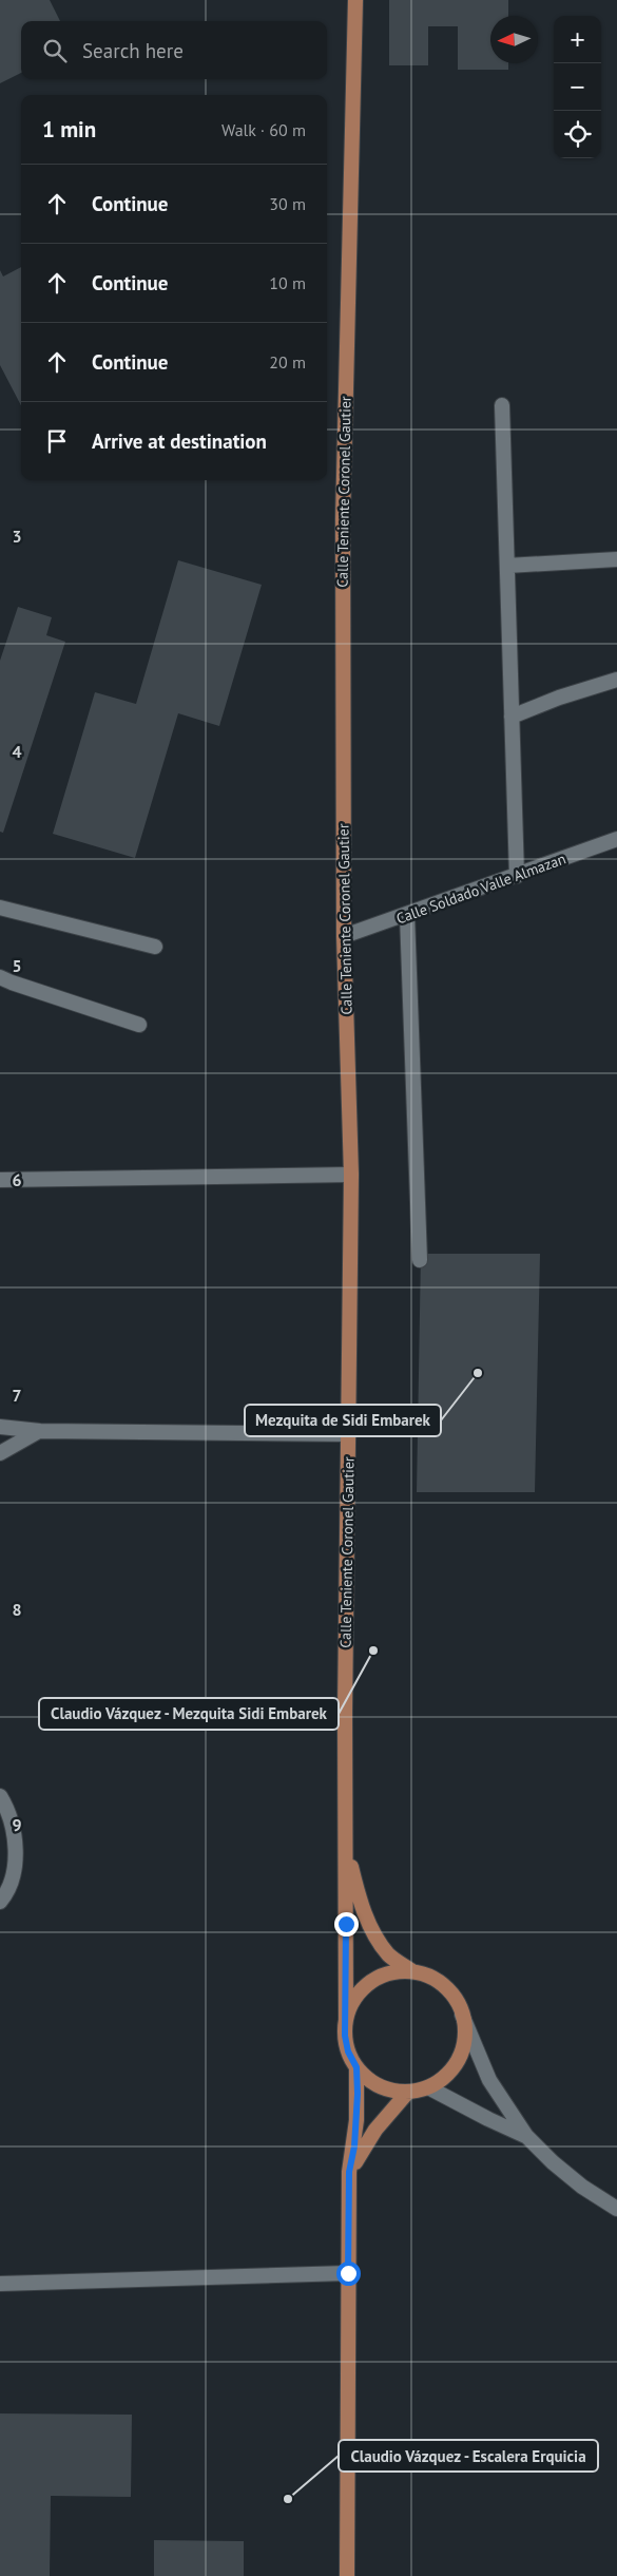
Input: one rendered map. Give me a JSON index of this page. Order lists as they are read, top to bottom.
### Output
{
  "streets": {
    "main road": ["Calle Teniente Coronel Gautier"],
    "street": ["Calle Soldado Valle Almazan"]
  },
  "crossings": [
    ["Calle Teniente Coronel Gautier", "Calle Soldado Valle Almazan"]
  ],
  "places": ["Mezquita de Sidi Embarek", "Claudio Vázquez - Mezquita Sidi Embarek", "Claudio Vázquez - Escalera Erquicia"],
  "north": "left",
  "page": {
    "map_buttons": ["+", "−"],
    "search": "Search here",
    "heading": ["1 min", "Walk · 60 m"],
    "list": [
      ["Continue", "30 m"],
      ["Continue", "10 m"],
      ["Continue", "20 m"],
      "Arrive at destination"
    ]
  },
  "grid": {
    "rows": [
      "3",
      "4",
      "5",
      "6",
      "7",
      "8",
      "9"
    ]
  }
}
